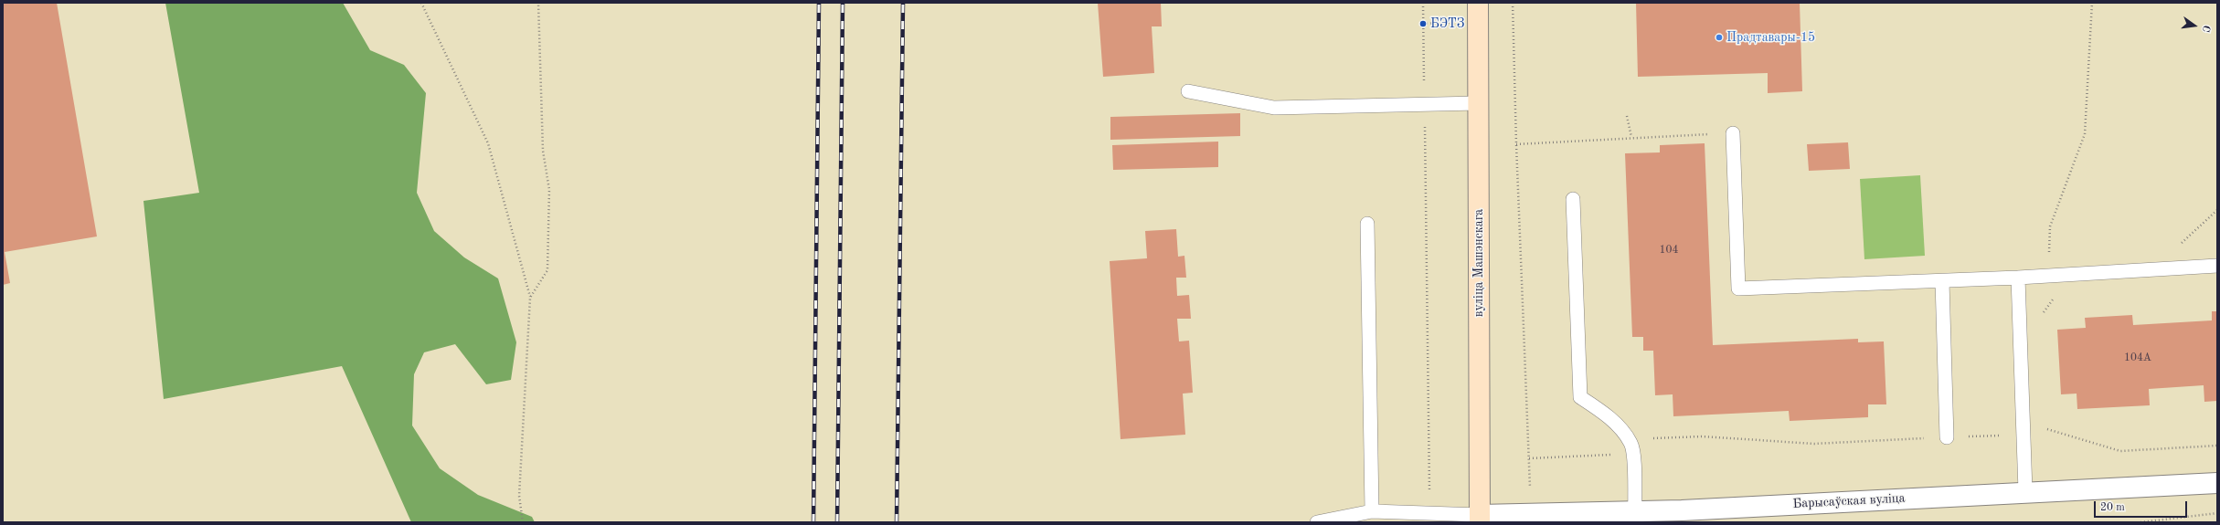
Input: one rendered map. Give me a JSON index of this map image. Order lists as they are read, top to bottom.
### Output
{
  "streets": {
    "main road": ["вуліца Машэнскага"],
    "street": ["Барысаўская вуліца"]
  },
  "crossings": [
    ["вуліца Машэнскага", "Барысаўская вуліца"]
  ],
  "places": ["БЭТЗ", "Прадтавары-15"],
  "house_numbers": ["104", "104А"],
  "scale_bar": "20 m",
  "north": "right"
}
